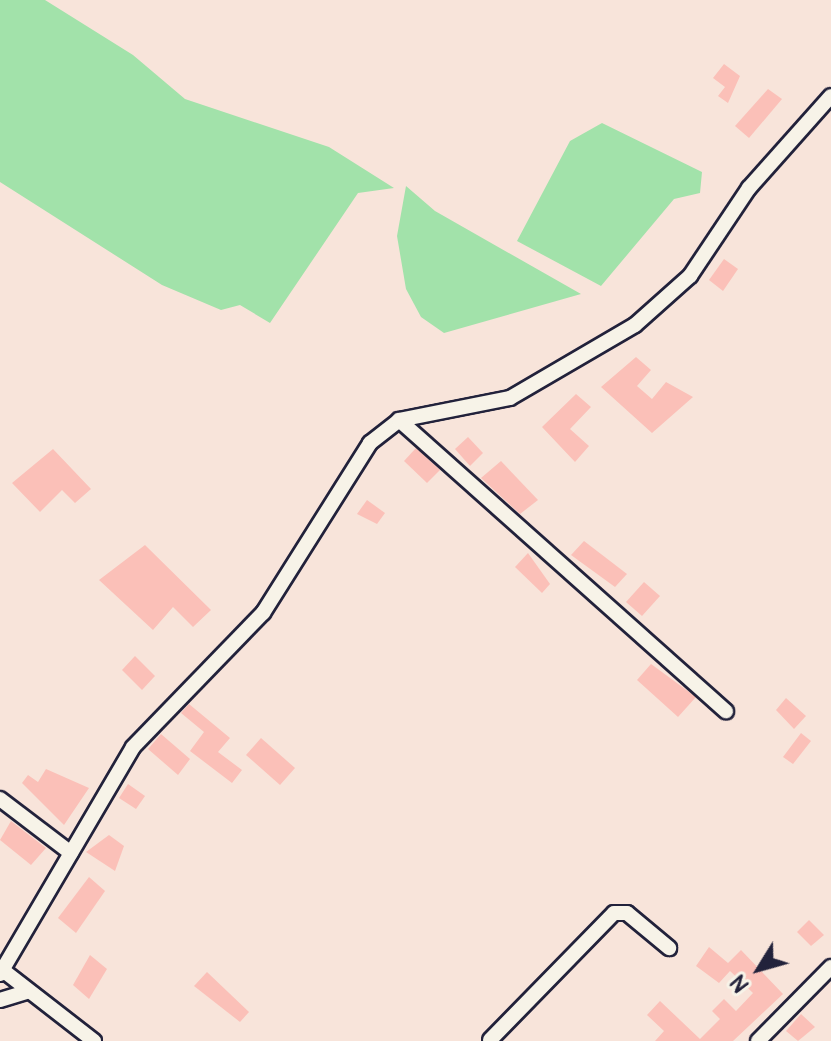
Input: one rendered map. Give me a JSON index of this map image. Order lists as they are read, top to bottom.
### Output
{
  "north": "bottom left"
}
